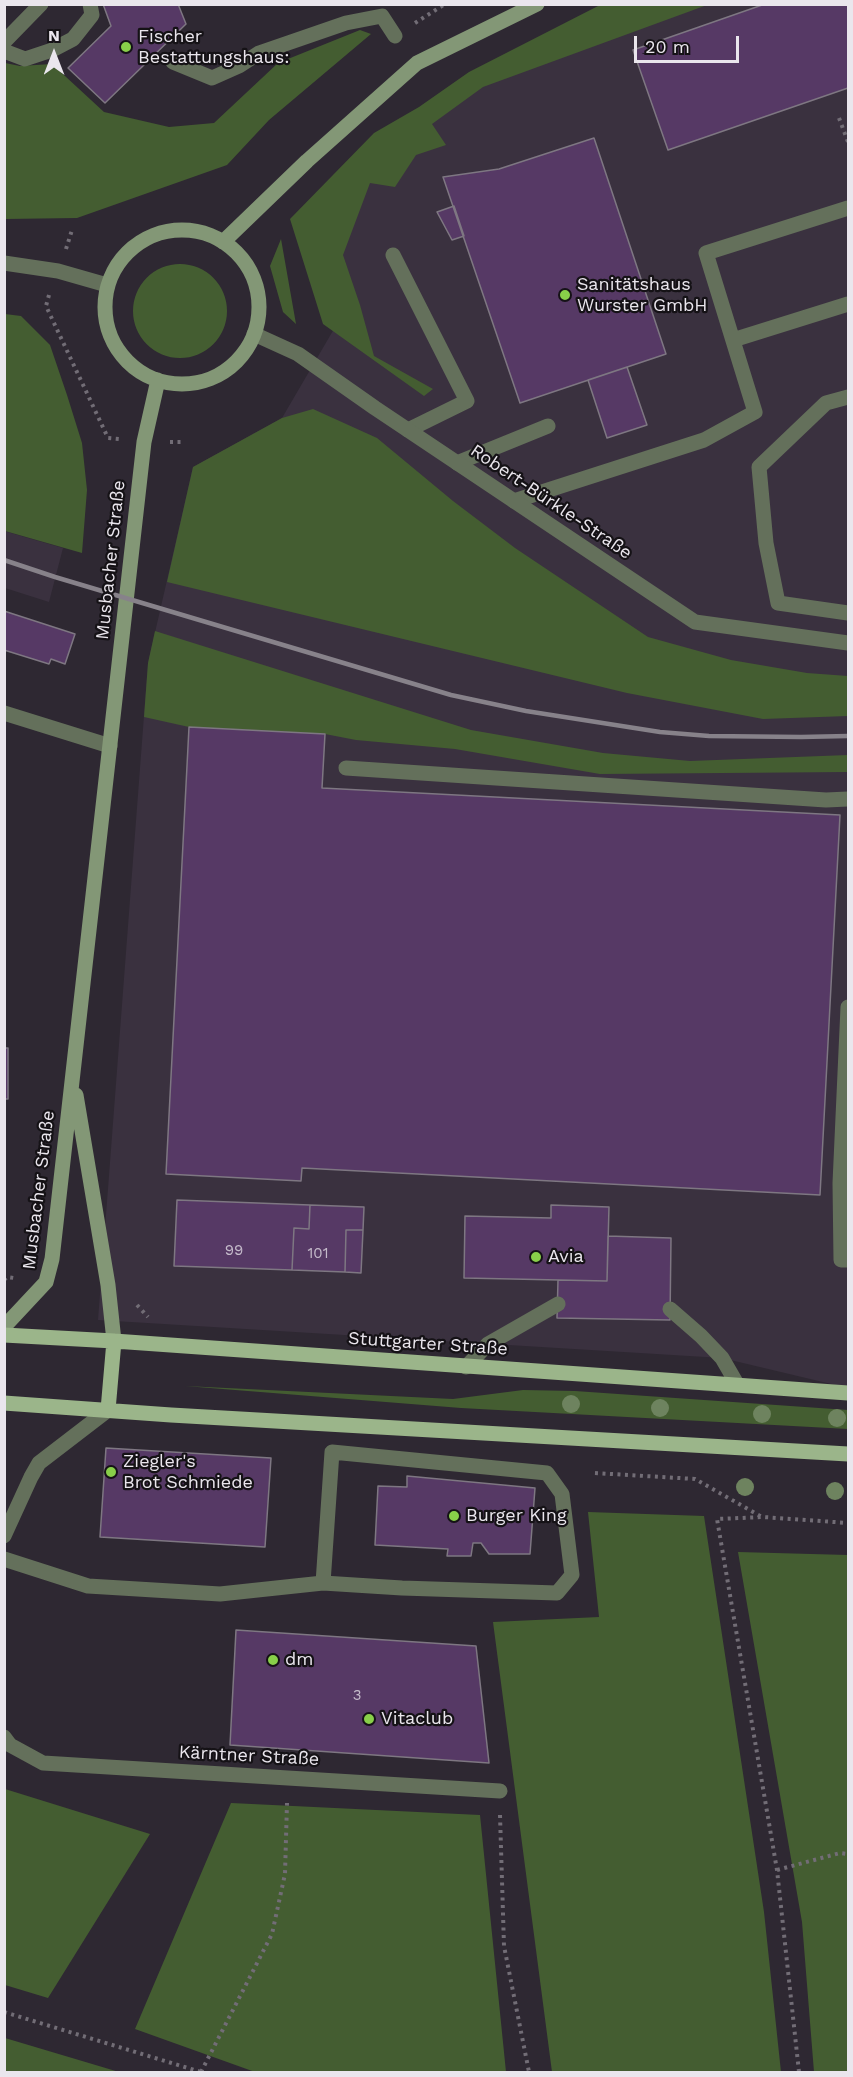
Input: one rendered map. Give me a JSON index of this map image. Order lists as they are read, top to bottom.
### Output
{
  "streets": {
    "main road": ["Stuttgarter Straße"],
    "street": ["Robert-Bürkle-Straße", "Musbacher Straße", "Kärntner Straße"]
  },
  "crossings": [
    ["Robert-Bürkle-Straße", "Musbacher Straße"],
    ["Musbacher Straße", "Stuttgarter Straße"]
  ],
  "places": [
    "Fischer Bestattungshaus:",
    "Sanitätshaus Wurster GmbH",
    "Avia",
    "Ziegler's Brot Schmiede",
    "Burger King",
    "dm",
    "Vitaclub"
  ],
  "house_numbers": ["99", "101", "3"],
  "scale_bar": "20 m",
  "north": "top"
}
